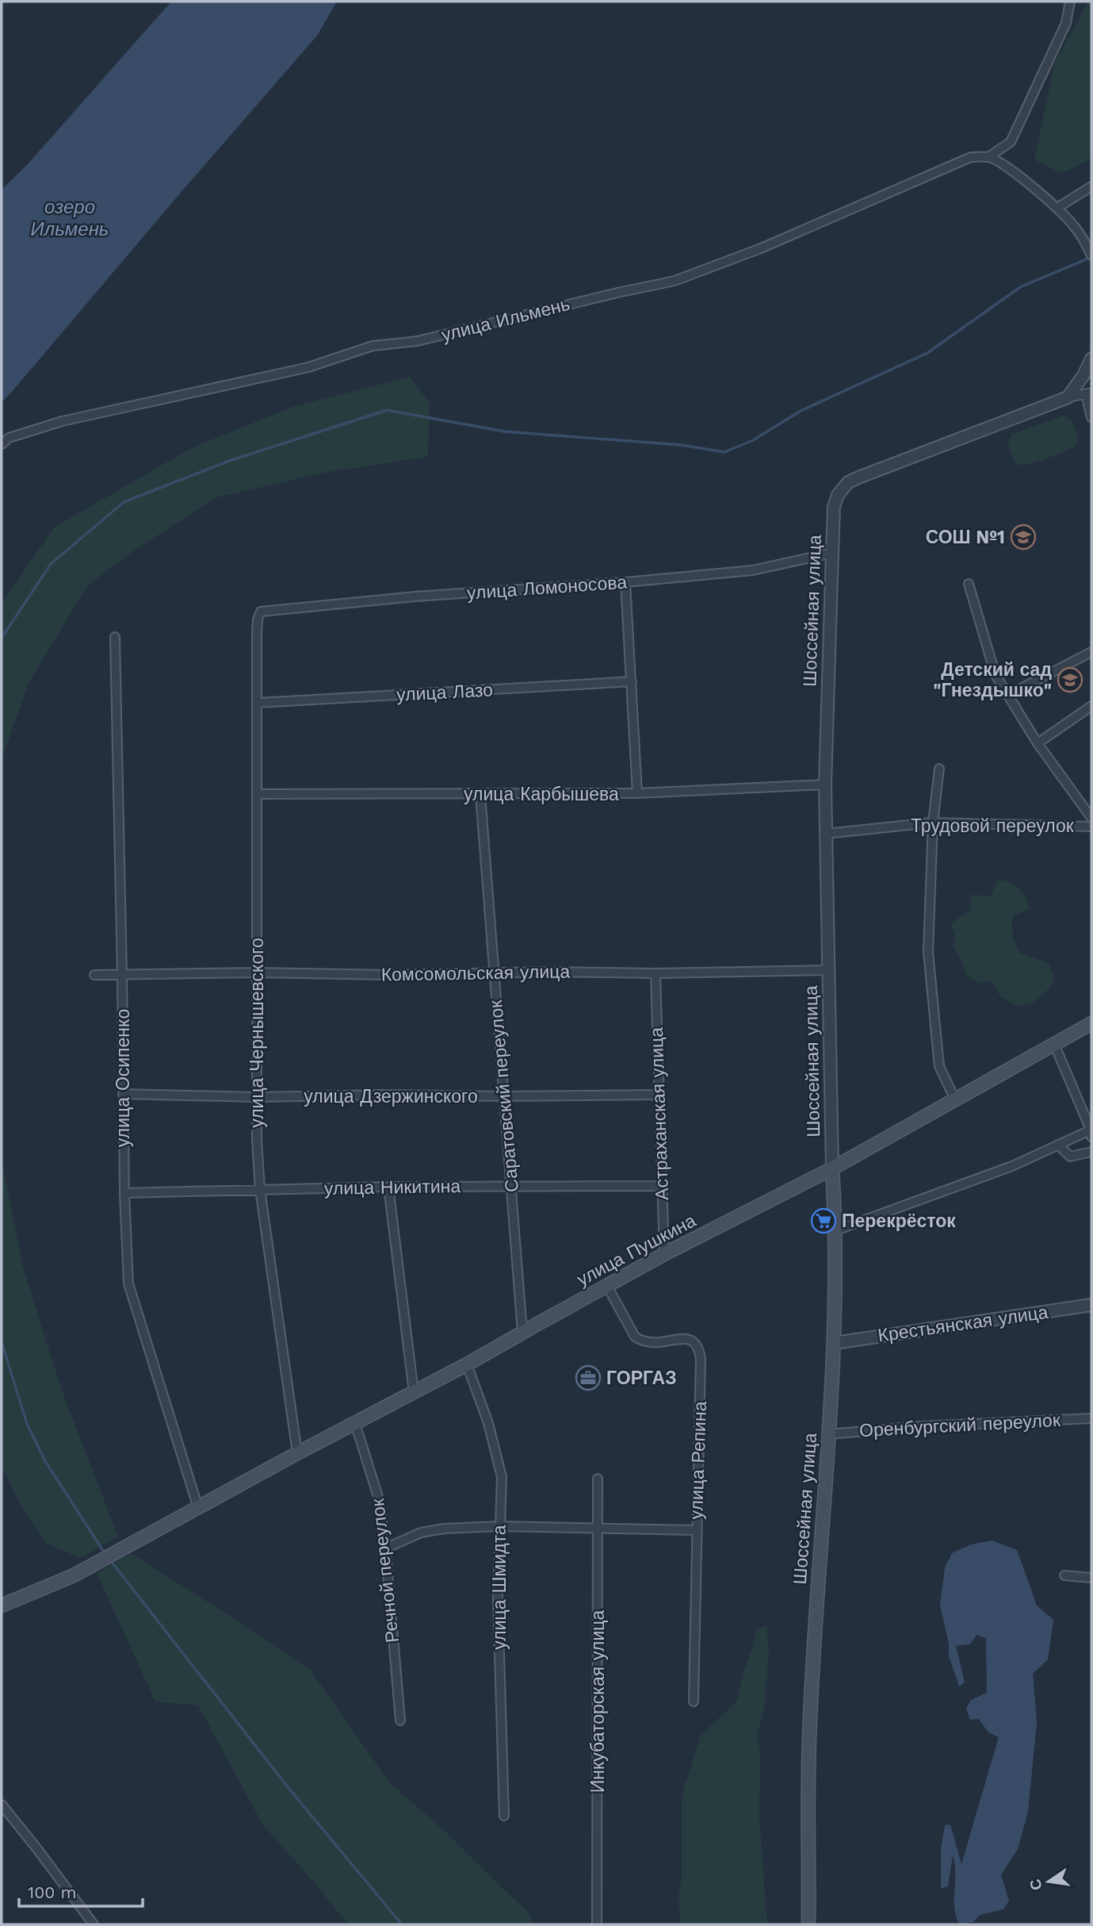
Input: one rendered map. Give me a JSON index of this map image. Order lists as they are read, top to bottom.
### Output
{
  "streets": {
    "main road": ["Шоссейная улица", "улица Пушкина"],
    "street": [
      "улица Ильмень",
      "улица Ломоносова",
      "улица Лазо",
      "улица Карбышева",
      "Трудовой переулок",
      "Комсомольская улица",
      "улица Чернышевского",
      "улица Осипенко",
      "улица Дзержинского",
      "Саратовский переулок",
      "Астраханская улица",
      "улица Никитина",
      "Крестьянская улица",
      "Оренбургский переулок",
      "улица Репина",
      "Речной переулок",
      "улица Шмидта",
      "Инкубаторская улица"
    ]
  },
  "crossings": [
    ["улица Ломоносова", "Шоссейная улица"],
    ["улица Ломоносова", "улица Чернышевского"],
    ["Шоссейная улица", "улица Карбышева"],
    ["Шоссейная улица", "Трудовой переулок"],
    ["Шоссейная улица", "Комсомольская улица"],
    ["Шоссейная улица", "улица Пушкина"],
    ["Шоссейная улица", "Крестьянская улица"],
    ["Шоссейная улица", "Оренбургский переулок"],
    ["улица Лазо", "улица Чернышевского"],
    ["улица Карбышева", "улица Чернышевского"],
    ["улица Карбышева", "Саратовский переулок"],
    ["Комсомольская улица", "улица Чернышевского"],
    ["Комсомольская улица", "улица Осипенко"],
    ["Комсомольская улица", "Саратовский переулок"],
    ["Комсомольская улица", "Астраханская улица"],
    ["улица Чернышевского", "улица Дзержинского"],
    ["улица Чернышевского", "улица Никитина"],
    ["улица Чернышевского", "улица Пушкина"],
    ["улица Осипенко", "улица Дзержинского"],
    ["улица Осипенко", "улица Никитина"],
    ["улица Осипенко", "улица Пушкина"],
    ["улица Дзержинского", "Саратовский переулок"],
    ["улица Дзержинского", "Астраханская улица"],
    ["Саратовский переулок", "улица Никитина"],
    ["Саратовский переулок", "улица Пушкина"],
    ["Астраханская улица", "улица Никитина"],
    ["Астраханская улица", "улица Пушкина"],
    ["улица Пушкина", "улица Репина"],
    ["улица Пушкина", "Речной переулок"],
    ["улица Пушкина", "улица Шмидта"]
  ],
  "water": ["озеро Ильмень"],
  "places": {
    "school or university": ["СОШ №1", "Детский сад \"Гнездышко\""],
    "supermarket": ["Перекрёсток"],
    "office": ["ГОРГАЗ"]
  },
  "scale_bar": "100 m",
  "north": "left"
}
